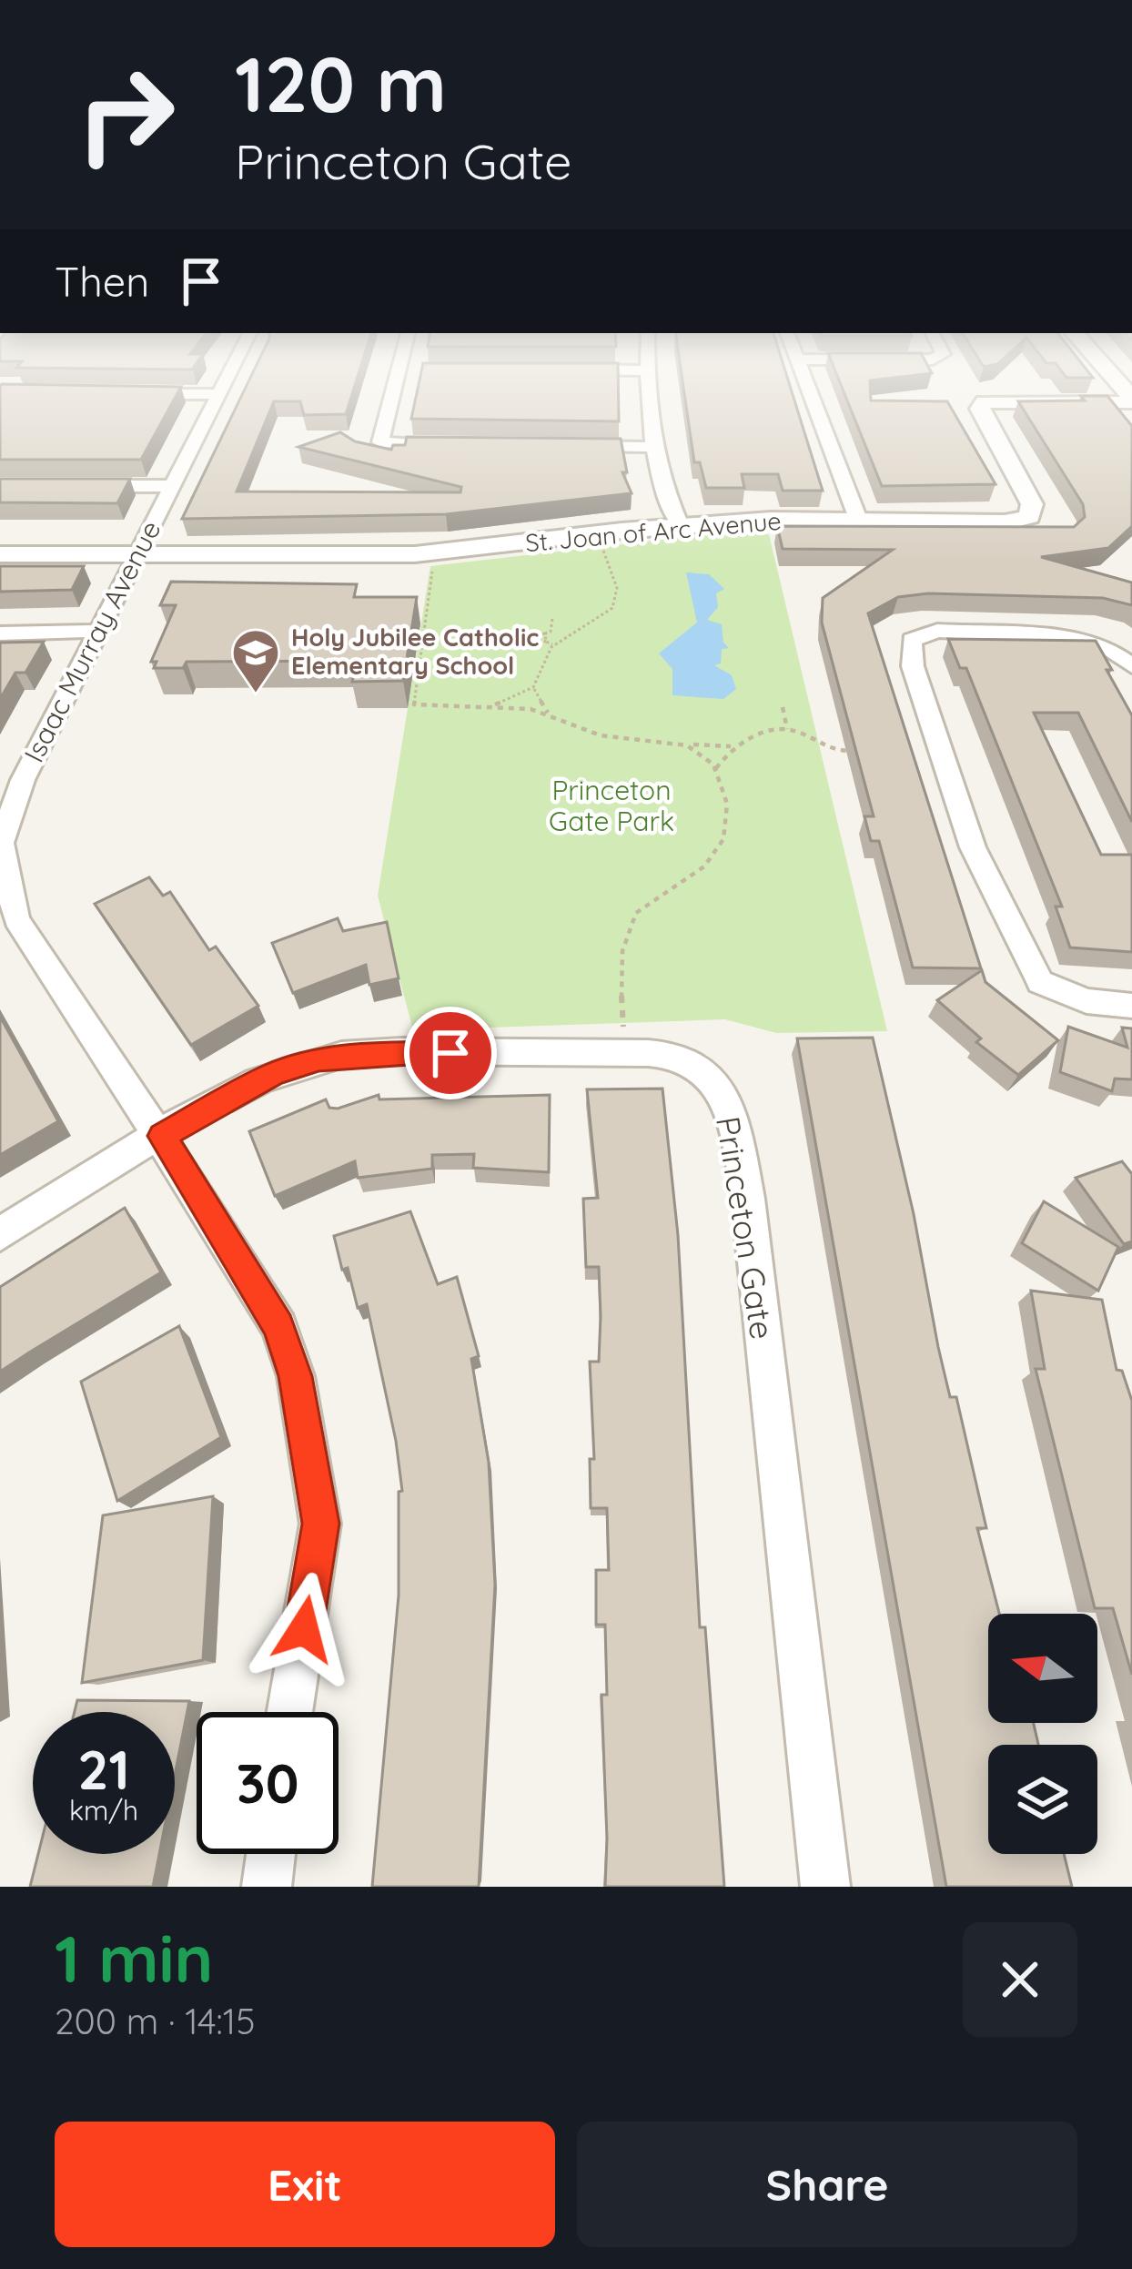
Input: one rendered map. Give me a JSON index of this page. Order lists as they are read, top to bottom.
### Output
{
  "streets": {
    "street": ["St. Joan of Arc Avenue", "Isaac Murray Avenue", "Princeton Gate"]
  },
  "crossings": [
    ["St. Joan of Arc Avenue", "Isaac Murray Avenue"],
    ["Isaac Murray Avenue", "Princeton Gate"]
  ],
  "parks": ["Princeton Gate Park"],
  "places": {
    "school or university": ["Holy Jubilee Catholic Elementary School"]
  },
  "north": "left",
  "page": {
    "turn": ["120 m", "Princeton Gate"],
    "then": "Then",
    "speed": "21 km/h",
    "limit": "30",
    "heading": ["1 min", "200 m · 14:15"],
    "buttons": ["Exit", "Share"]
  }
}
